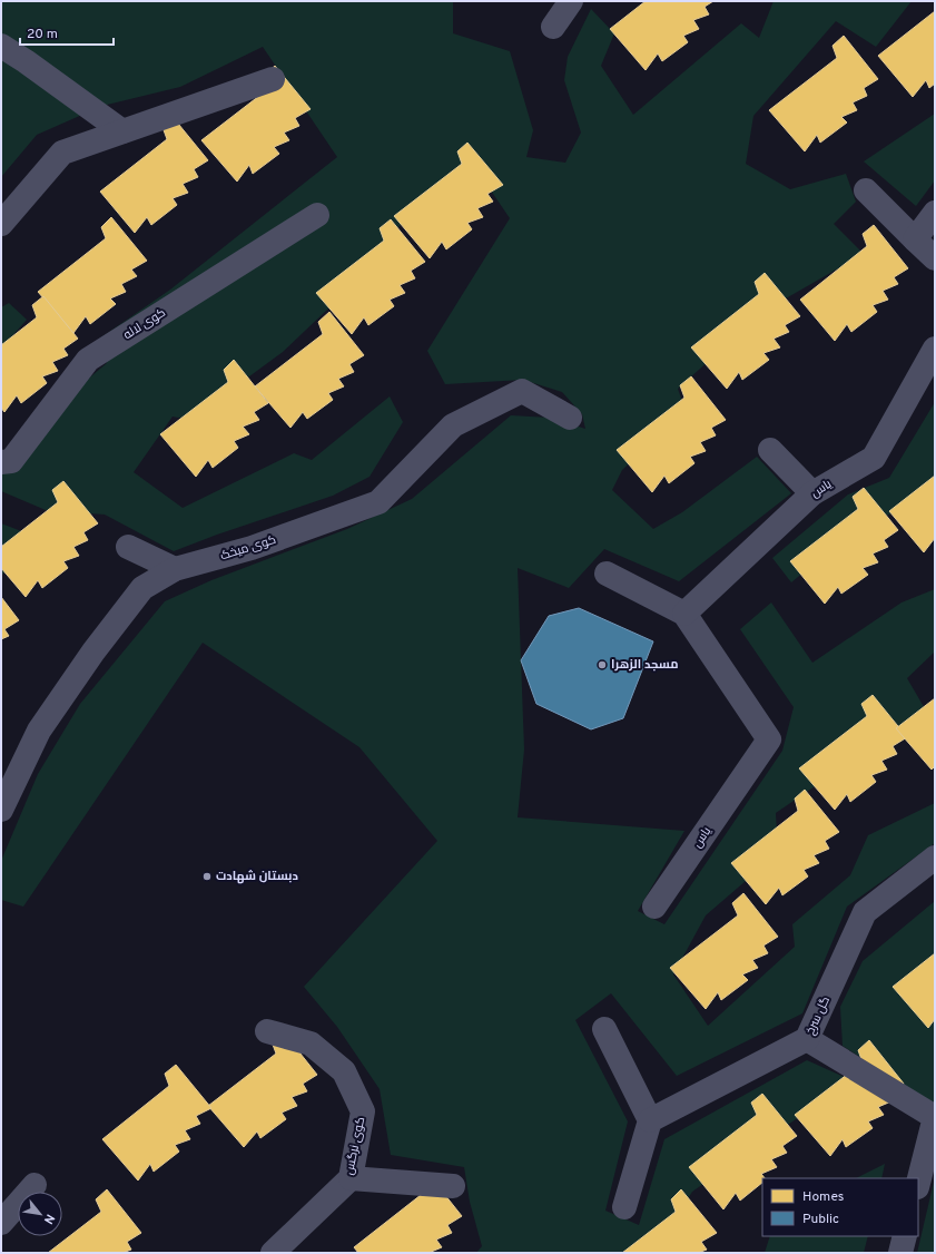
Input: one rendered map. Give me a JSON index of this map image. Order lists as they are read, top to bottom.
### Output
{
  "streets": {
    "street": [
      "کوی لاله",
      "یاس",
      "کوی میخک",
      "گل سرخ",
      "کوی نرگس"
    ]
  },
  "places": ["مسجد الزهرا", "دبستان شهادت"],
  "legend": ["Homes", "Public"],
  "scale_bar": "20 m",
  "north": "bottom right"
}
